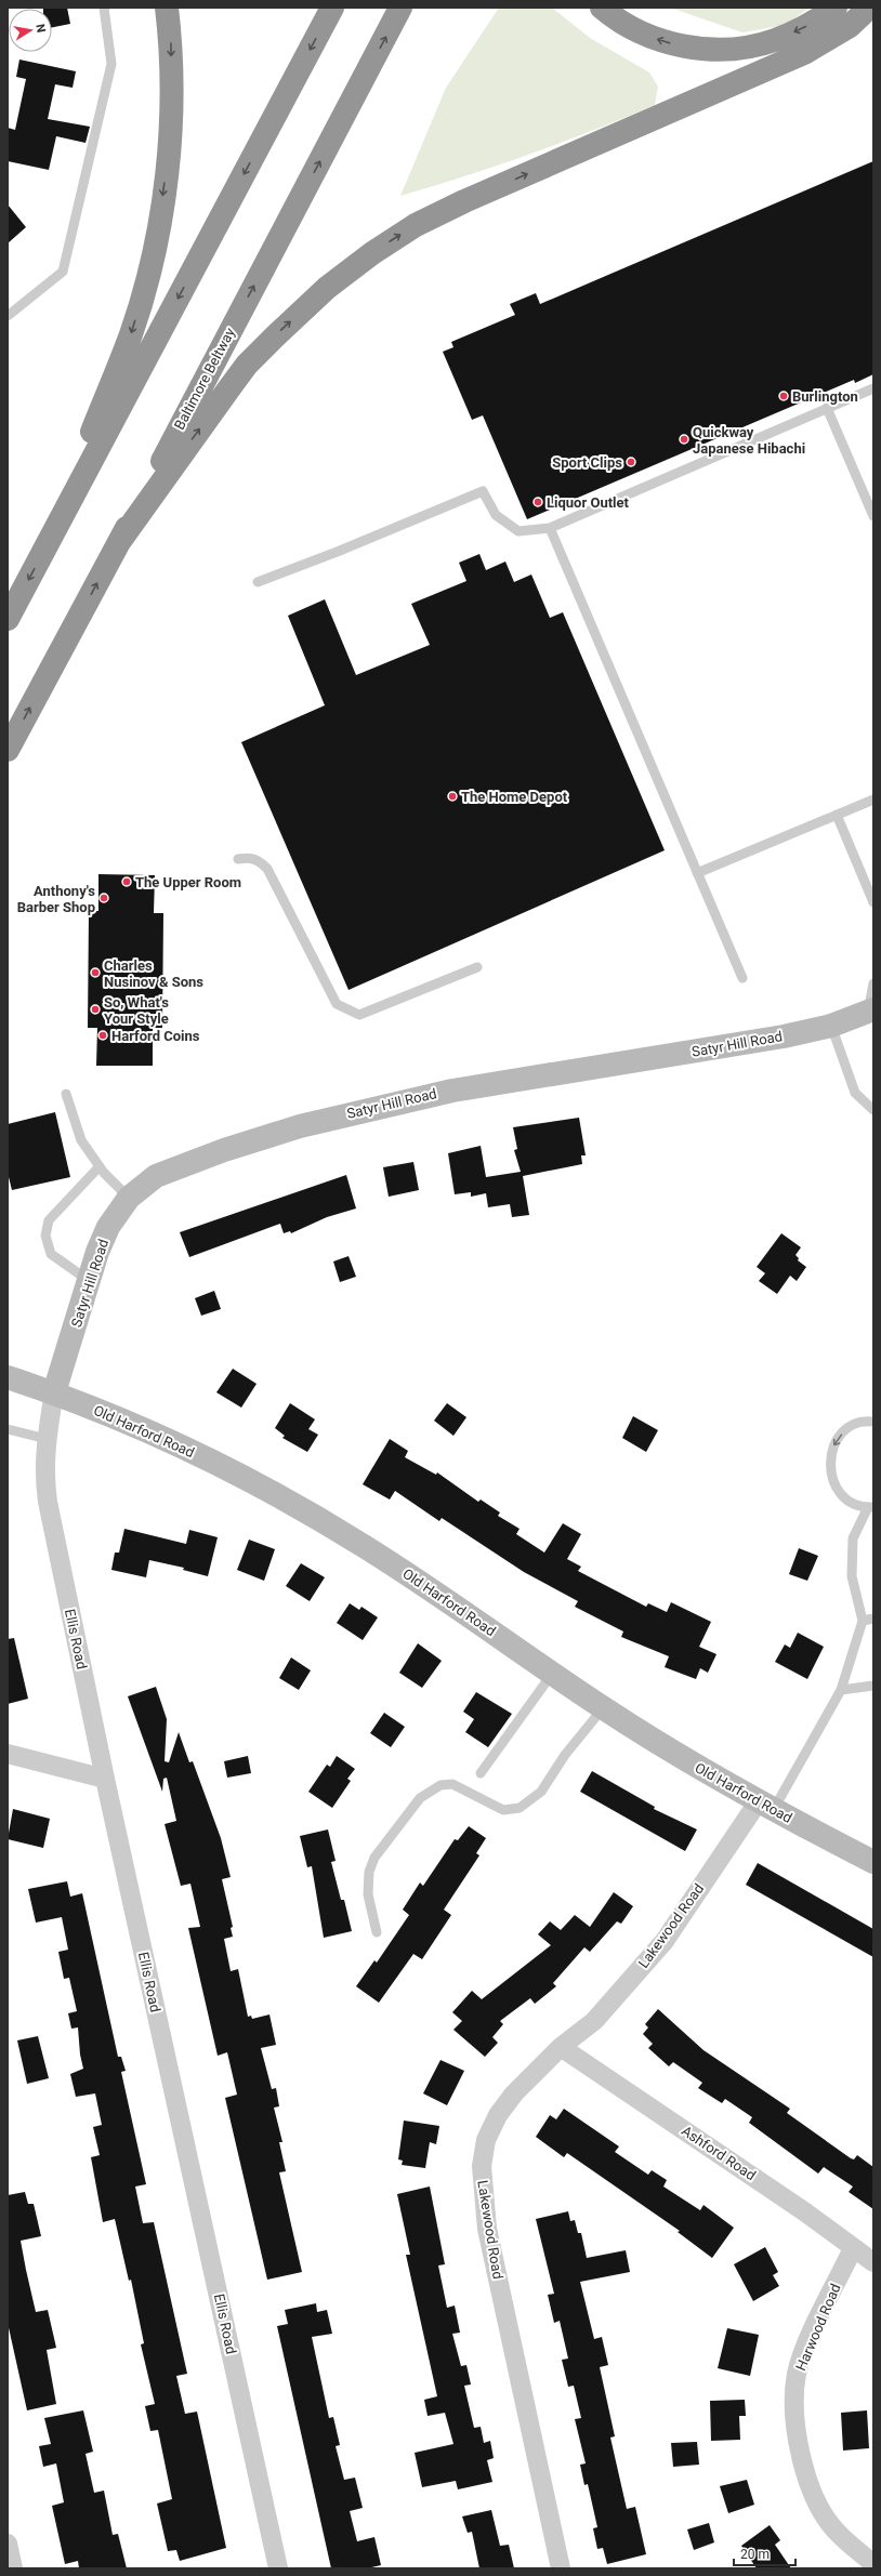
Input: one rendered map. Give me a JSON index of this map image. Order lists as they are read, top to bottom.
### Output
{
  "streets": {
    "highway": ["Baltimore Beltway"],
    "street": [
      "Satyr Hill Road",
      "Old Harford Road",
      "Ellis Road",
      "Lakewood Road",
      "Ashford Road",
      "Harwood Road"
    ]
  },
  "crossings": [
    ["Satyr Hill Road", "Old Harford Road"],
    ["Satyr Hill Road", "Ellis Road"],
    ["Old Harford Road", "Ellis Road"],
    ["Old Harford Road", "Lakewood Road"],
    ["Lakewood Road", "Ashford Road"],
    ["Ashford Road", "Harwood Road"]
  ],
  "places": [
    "Burlington",
    "Quickway Japanese Hibachi",
    "Sport Clips",
    "Liquor Outlet",
    "The Home Depot",
    "The Upper Room",
    "Anthony's Barber Shop",
    "Charles Nusinov & Sons",
    "So, What's Your Style",
    "Harford Coins"
  ],
  "scale_bar": "20 m",
  "north": "right"
}
